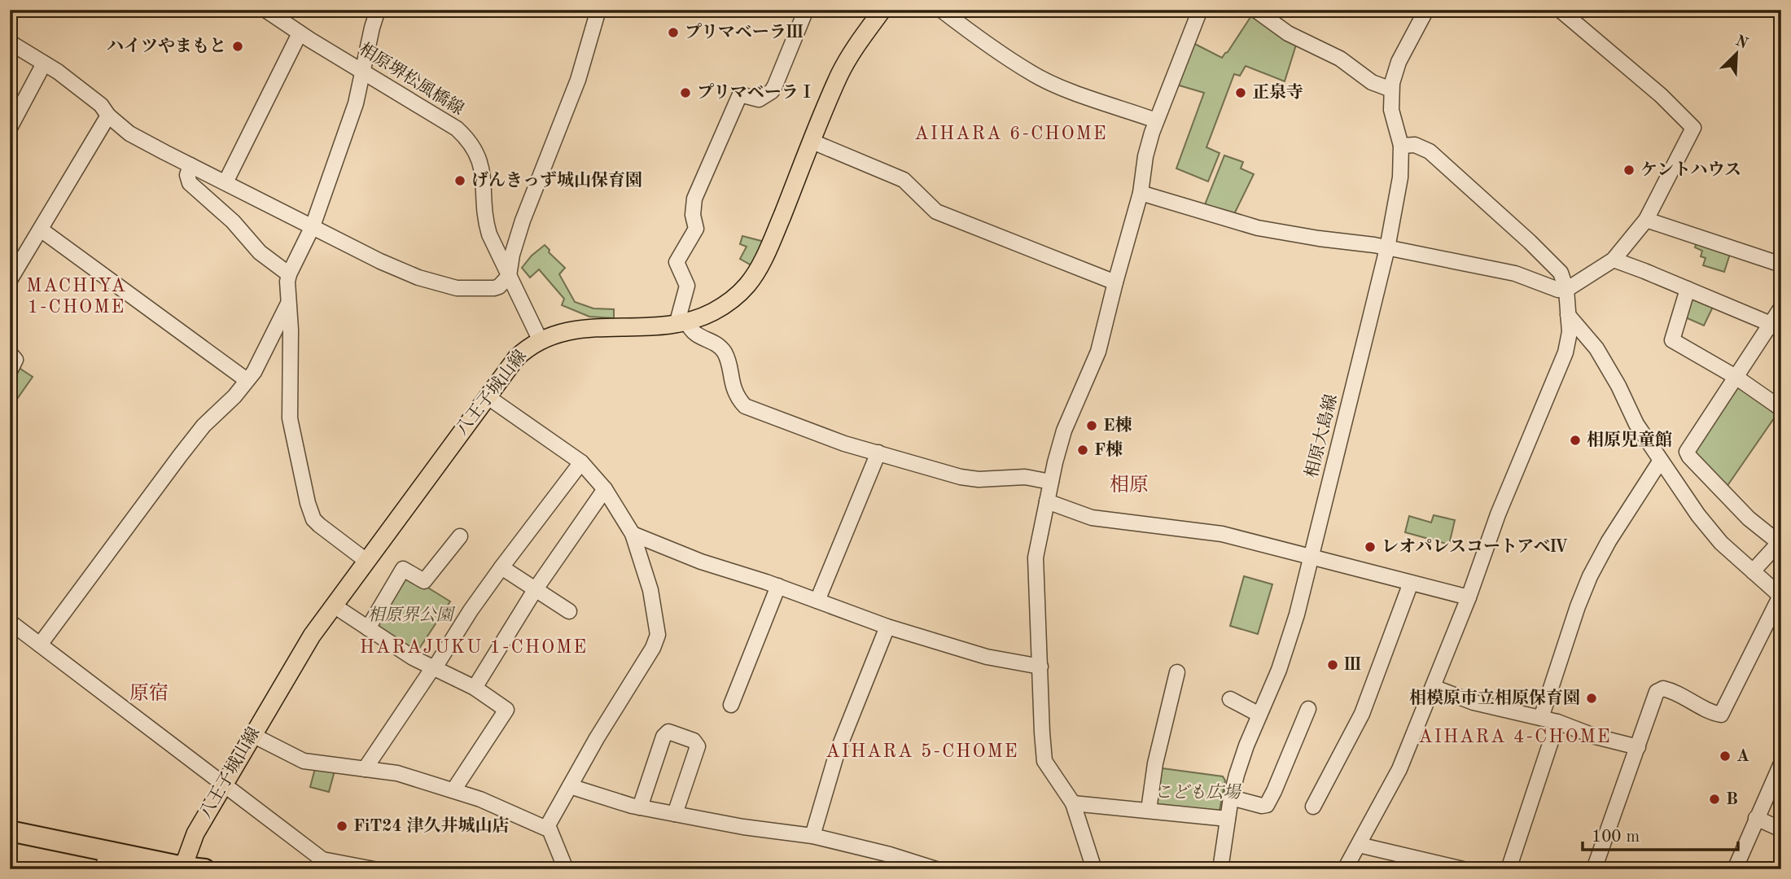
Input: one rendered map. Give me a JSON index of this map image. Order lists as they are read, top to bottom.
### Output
{
  "streets": {
    "main road": ["八王子城山線"],
    "street": ["相原堺松風橋線", "相原大島線"]
  },
  "crossings": [
    ["相原堺松風橋線", "八王子城山線"]
  ],
  "districts": [
    "AIHARA 6-CHOME",
    "MACHIYA 1-CHOME",
    "相原",
    "HARAJUKU 1-CHOME",
    "原宿",
    "AIHARA 4-CHOME",
    "AIHARA 5-CHOME"
  ],
  "parks": ["相原界公園", "こども広場"],
  "places": [
    "プリマベーラⅢ",
    "ハイツやまもと",
    "プリマベーラⅠ",
    "正泉寺",
    "ケントハウス",
    "げんきっず城山保育園",
    "E棟",
    "相原児童館",
    "F棟",
    "レオパレスコートアベⅣ",
    "Ⅲ",
    "相模原市立相原保育園",
    "A",
    "B",
    "FiT24 津久井城山店"
  ],
  "scale_bar": "100 m",
  "north": "top right"
}
